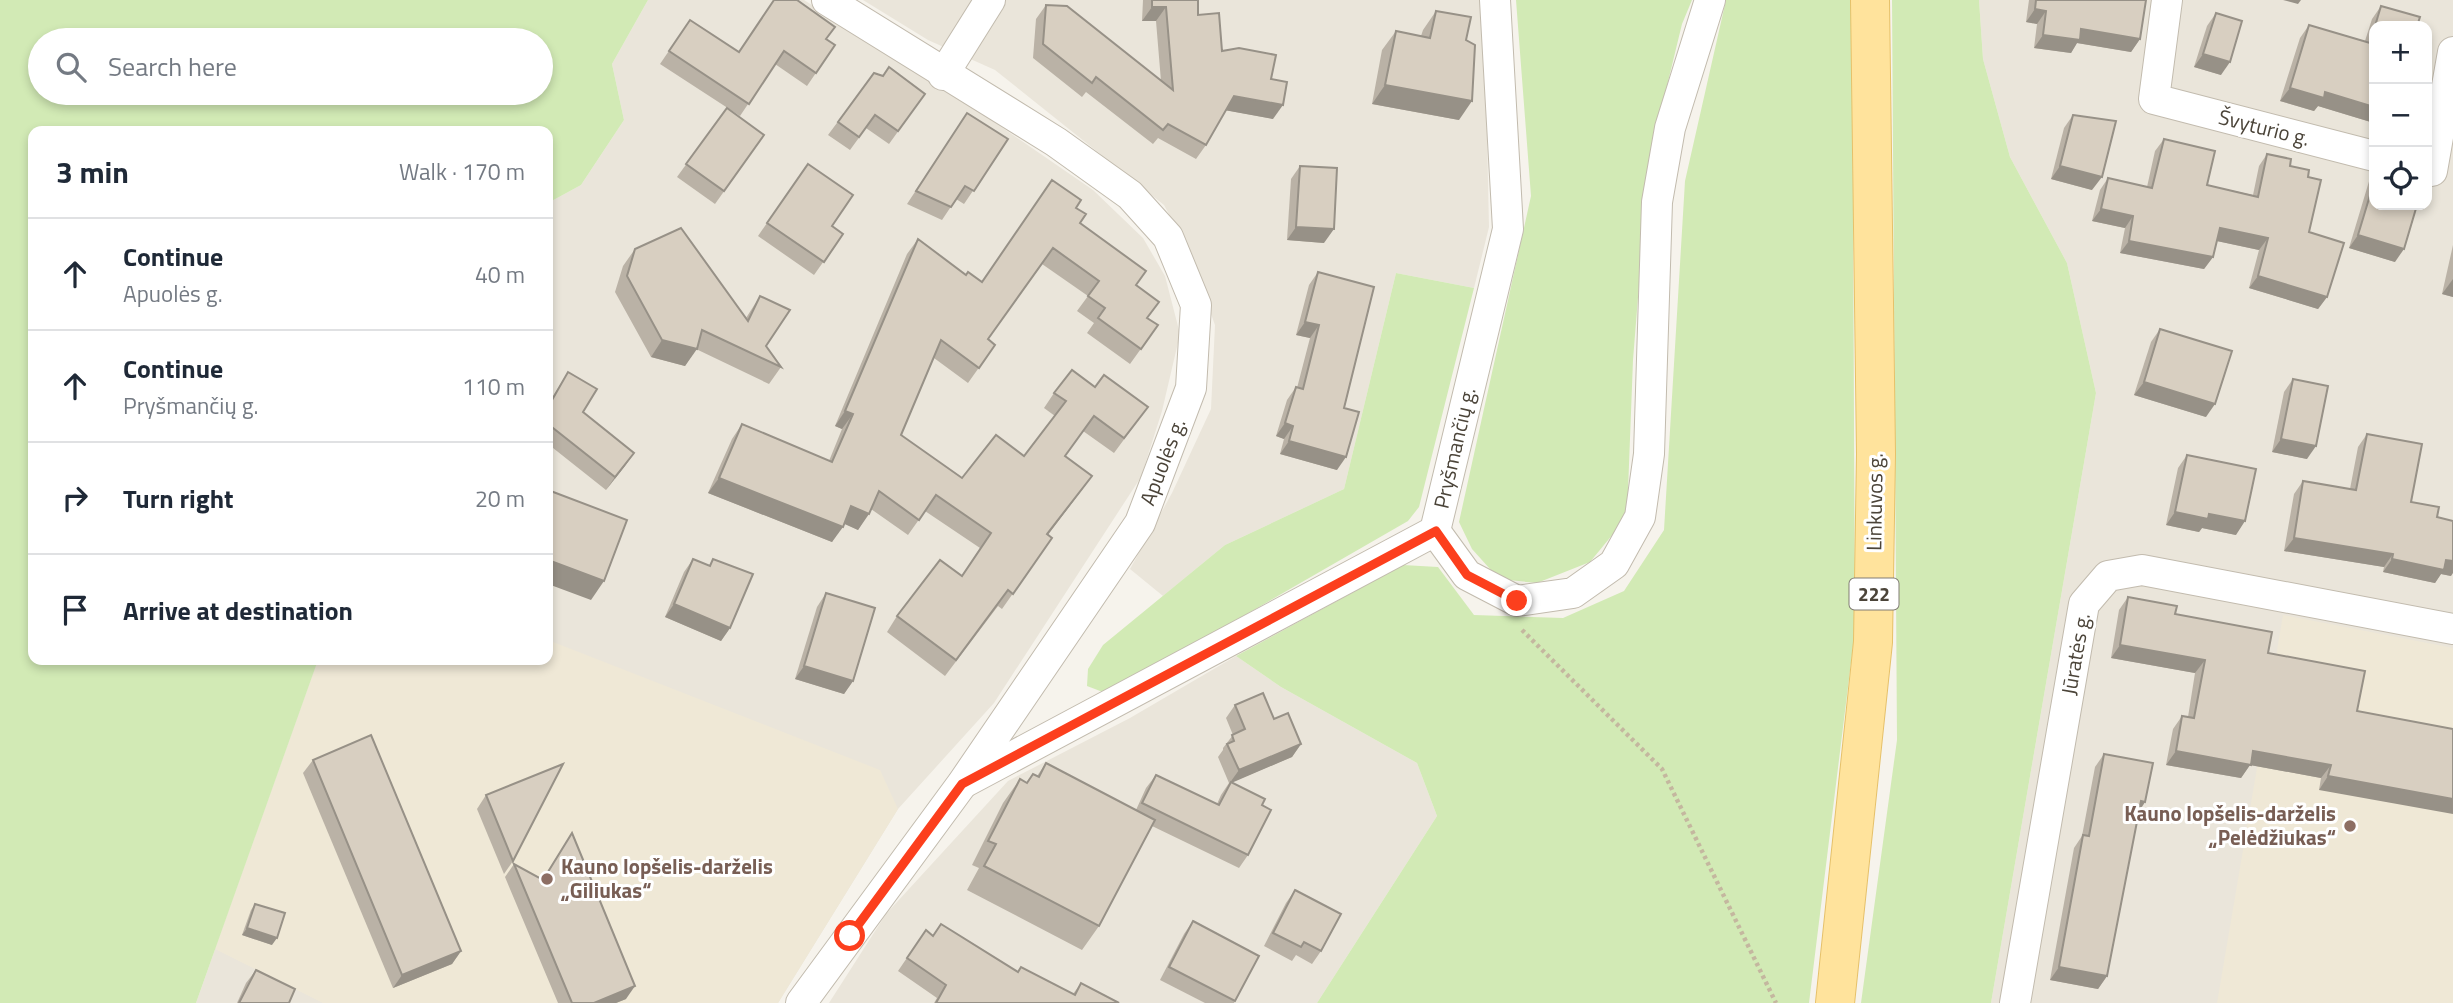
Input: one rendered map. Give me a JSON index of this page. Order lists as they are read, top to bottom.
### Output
{
  "streets": {
    "main road": ["Linkuvos g.", "222"],
    "street": [
      "Švyturio g.",
      "Pryšmančių g.",
      "Apuolės g.",
      "Jūratės g."
    ]
  },
  "crossings": [
    ["Pryšmančių g.", "Apuolės g."]
  ],
  "places": ["Kauno lopšelis-darželis „Pelėdžiukas“", "Kauno lopšelis-darželis „Giliukas“"],
  "page": {
    "map_buttons": ["+", "−"],
    "search": "Search here",
    "heading": ["3 min", "Walk · 170 m"],
    "list": [
      ["Continue", "Apuolės g.", "40 m"],
      ["Continue", "Pryšmančių g.", "110 m"],
      ["Turn right", "20 m"],
      "Arrive at destination"
    ]
  }
}
